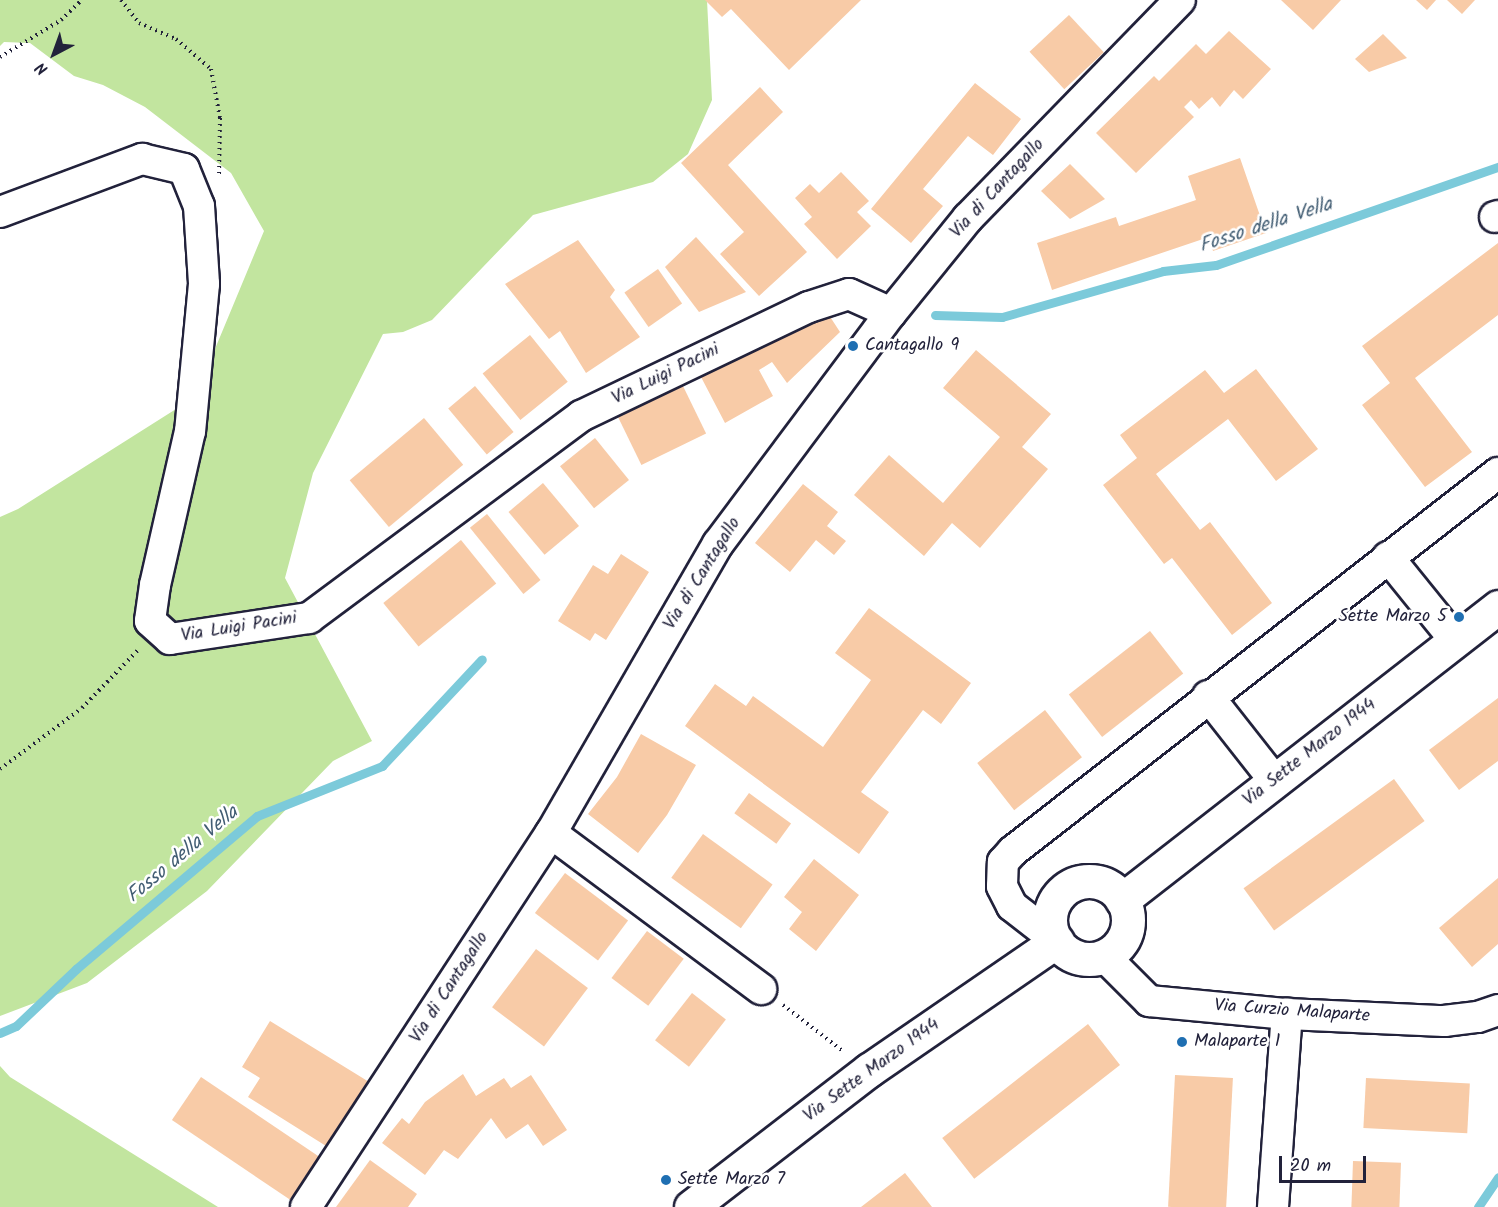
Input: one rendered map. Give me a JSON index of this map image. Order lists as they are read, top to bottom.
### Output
{
  "streets": {
    "street": [
      "Via di Cantagallo",
      "Via Luigi Pacini",
      "Via Sette Marzo 1944",
      "Via Curzio Malaparte"
    ]
  },
  "crossings": [
    ["Via di Cantagallo", "Via Luigi Pacini"],
    ["Via Sette Marzo 1944", "Via Curzio Malaparte"]
  ],
  "water": ["Fosso della Vella"],
  "places": [
    "Cantagallo 9",
    "Sette Marzo 5",
    "Malaparte 1",
    "Sette Marzo 7"
  ],
  "scale_bar": "20 m",
  "north": "bottom left"
}
